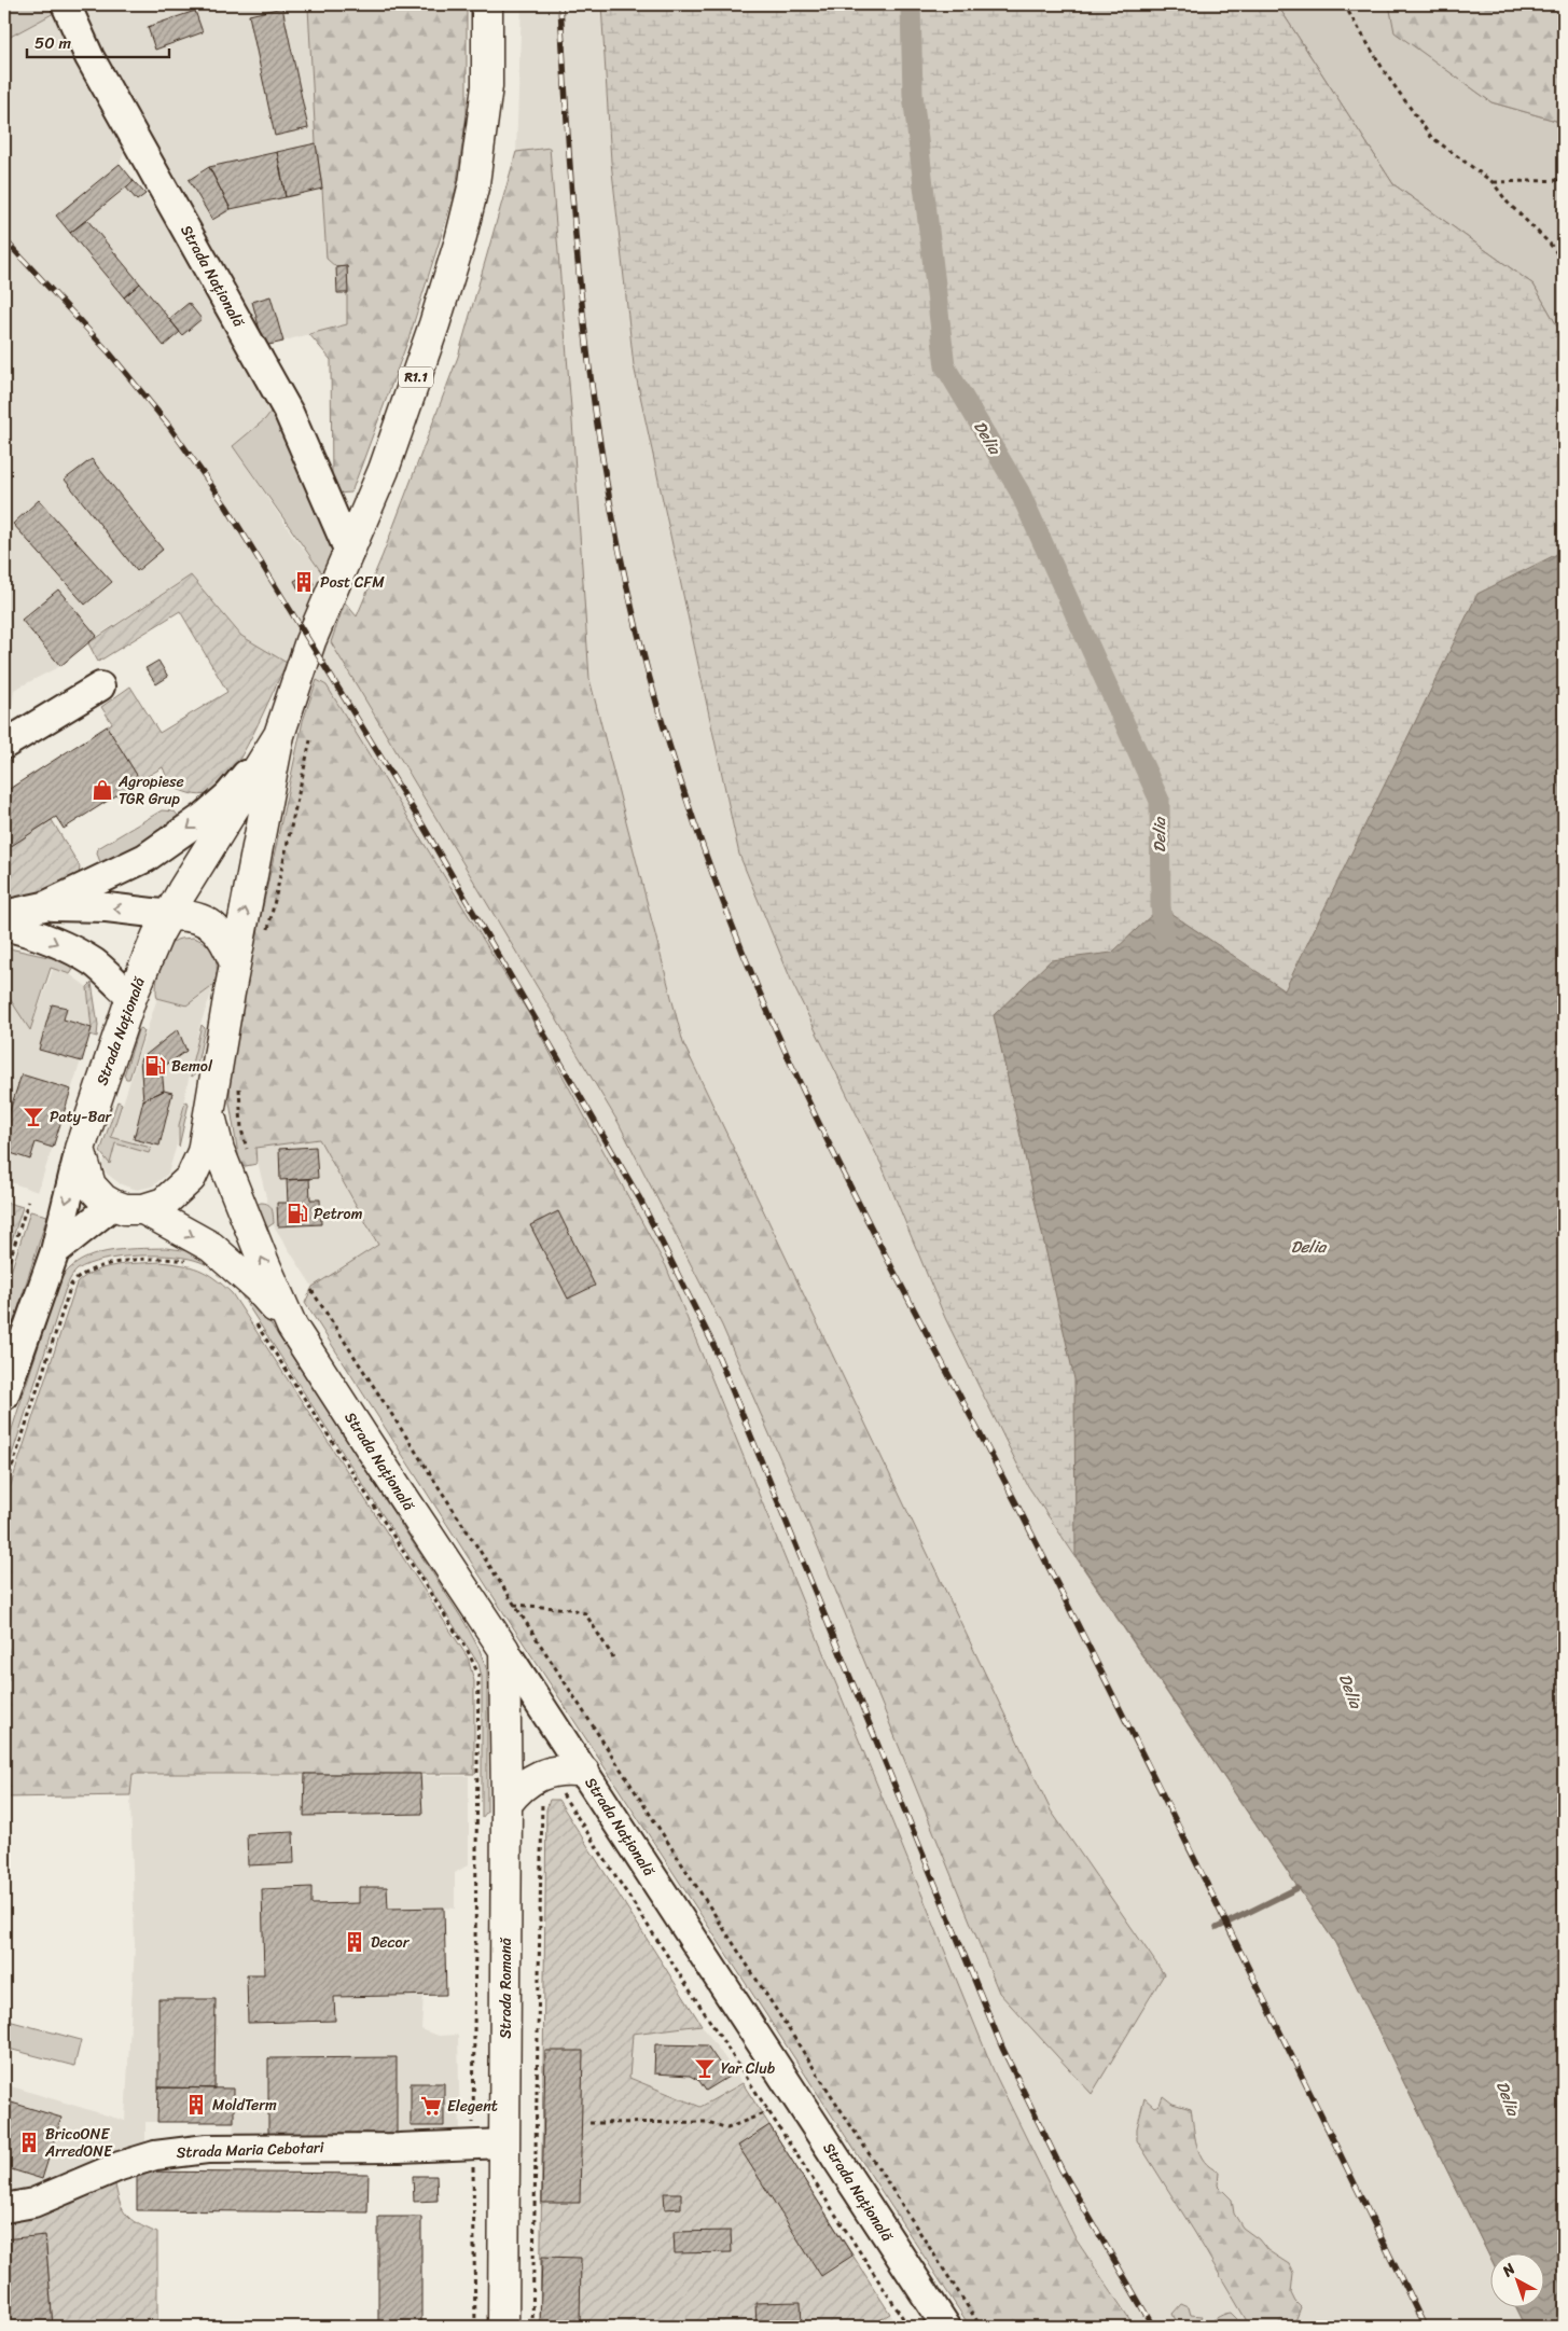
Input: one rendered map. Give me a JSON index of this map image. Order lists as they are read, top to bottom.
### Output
{
  "streets": {
    "main road": ["Strada Națională", "R1.1", "Strada Romană"],
    "street": ["Strada Maria Cebotari"]
  },
  "crossings": [
    ["Strada Națională", "Strada Romană"],
    ["Strada Romană", "Strada Maria Cebotari"]
  ],
  "water": ["Delia"],
  "places": {
    "building": [
      "Post CFM",
      "Decor",
      "MoldTerm",
      "BricoONE ArredONE"
    ],
    "shop": ["Agropiese TGR Grup"],
    "fuel station": ["Bemol", "Petrom"],
    "bar": ["Paty-Bar", "Yar Club"],
    "supermarket": ["Elegent"]
  },
  "scale_bar": "50 m",
  "north": "top left"
}
